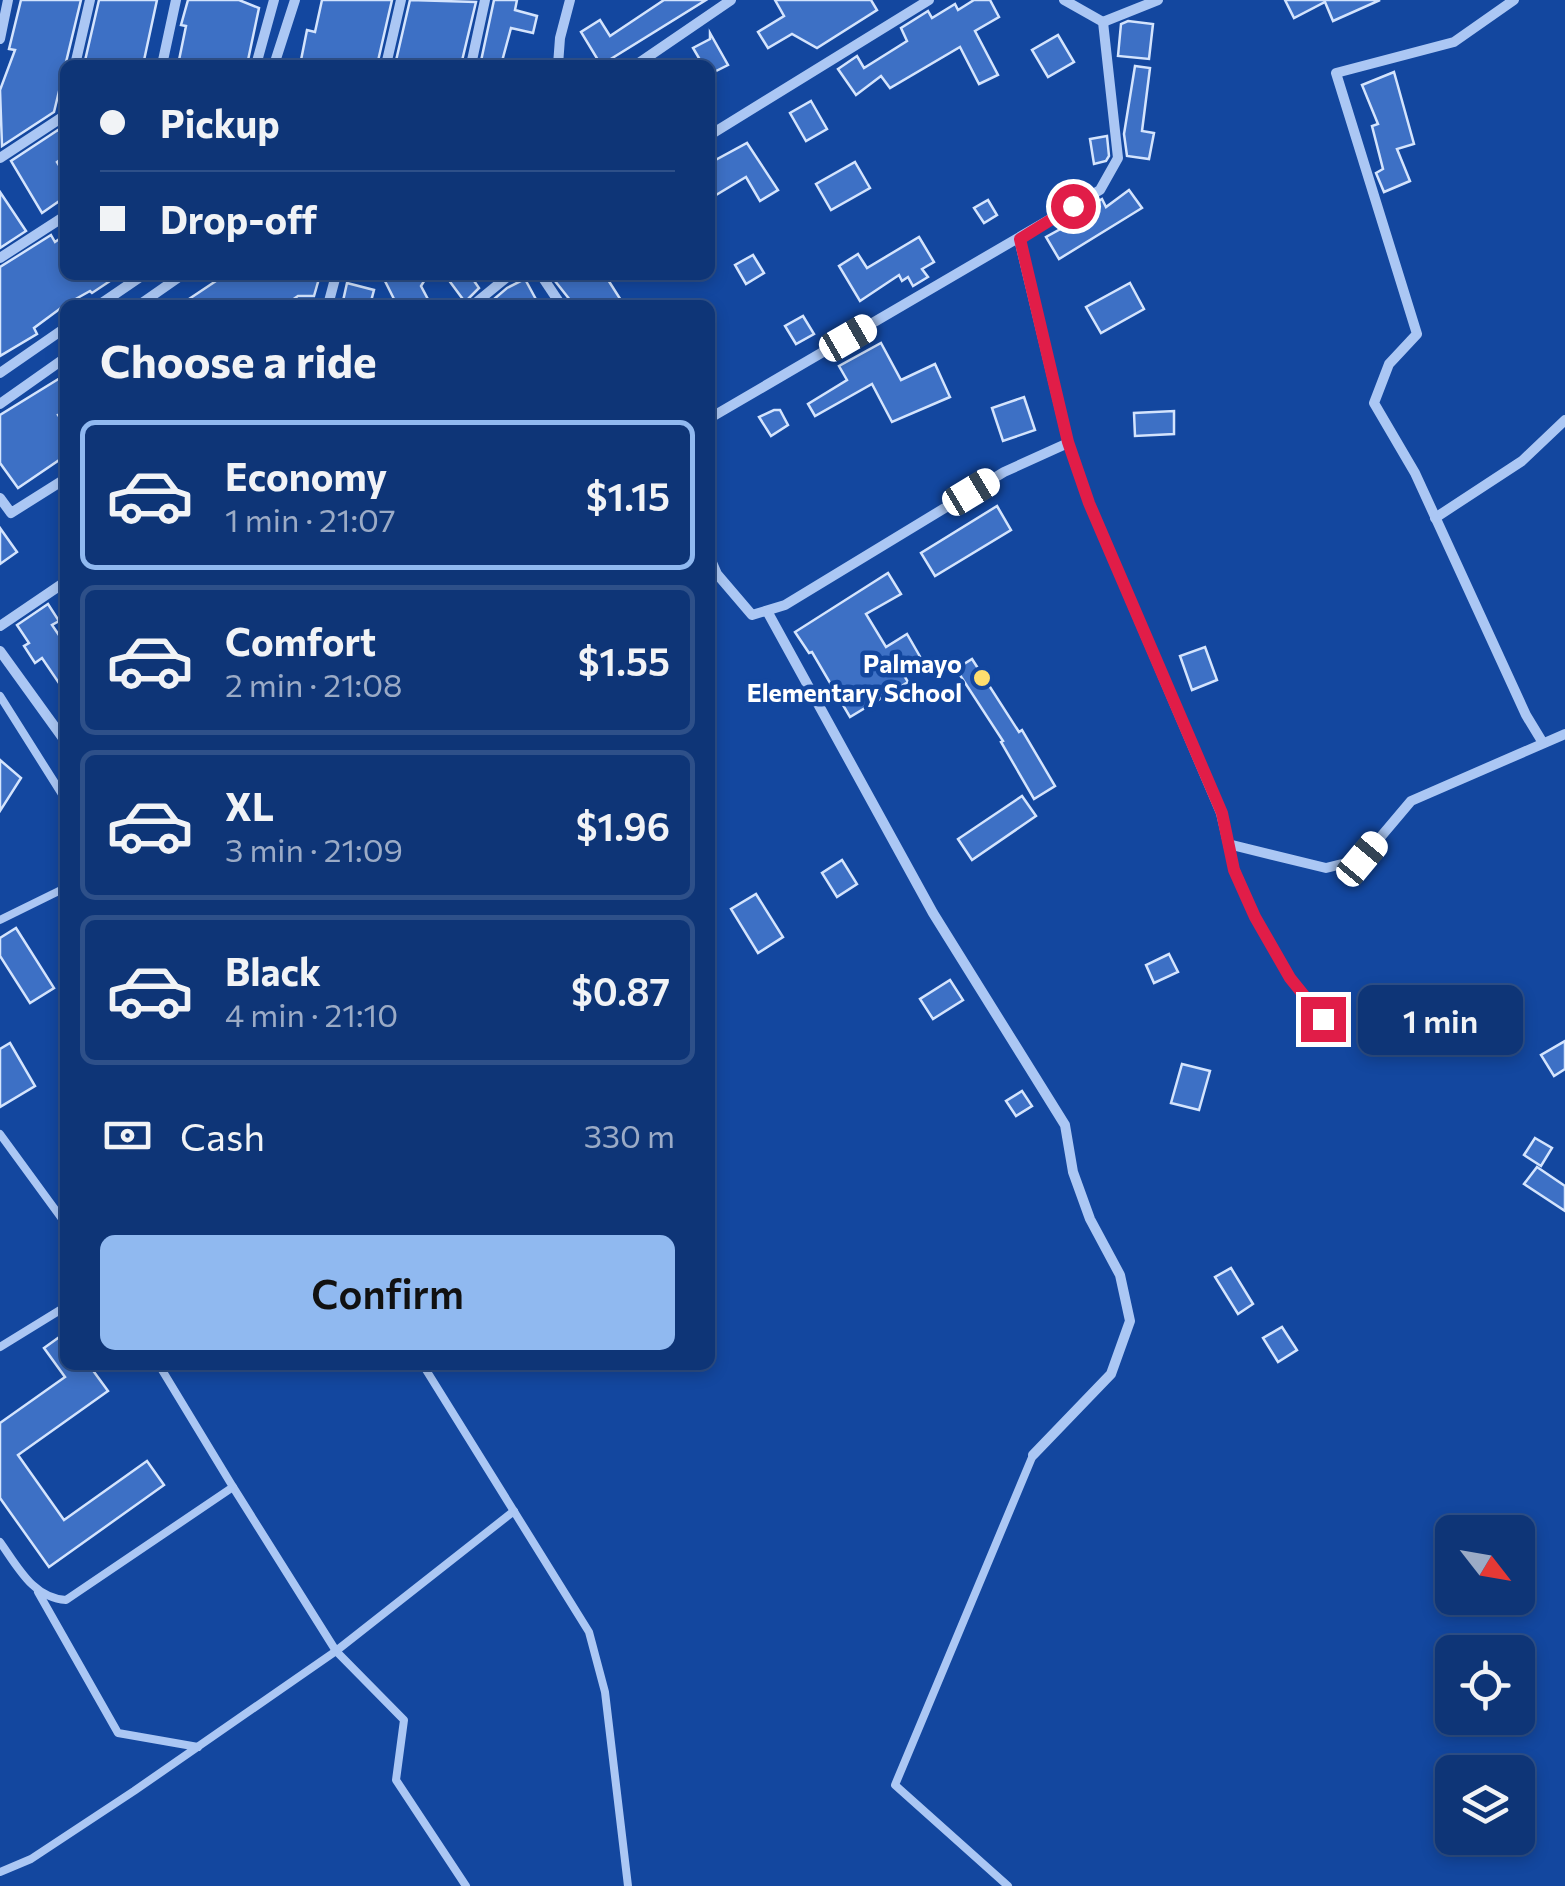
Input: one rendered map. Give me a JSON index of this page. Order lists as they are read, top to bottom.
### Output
{
  "places": ["Palmayo Elementary School"],
  "north": "bottom right",
  "page": {
    "banner": ["Pickup", "Drop-off"],
    "heading": "Choose a ride",
    "list": [
      {
        "name": "Economy",
        "note": "1 min · 21:07",
        "value": "$1.15"
      },
      {
        "name": "Comfort",
        "note": "2 min · 21:08",
        "value": "$1.55"
      },
      {
        "name": "XL",
        "note": "3 min · 21:09",
        "value": "$1.96"
      },
      {
        "name": "Black",
        "note": "4 min · 21:10",
        "value": "$0.87"
      }
    ],
    "bubble": "1 min",
    "pay": ["Cash", "330 m"],
    "buttons": "Confirm"
  }
}
